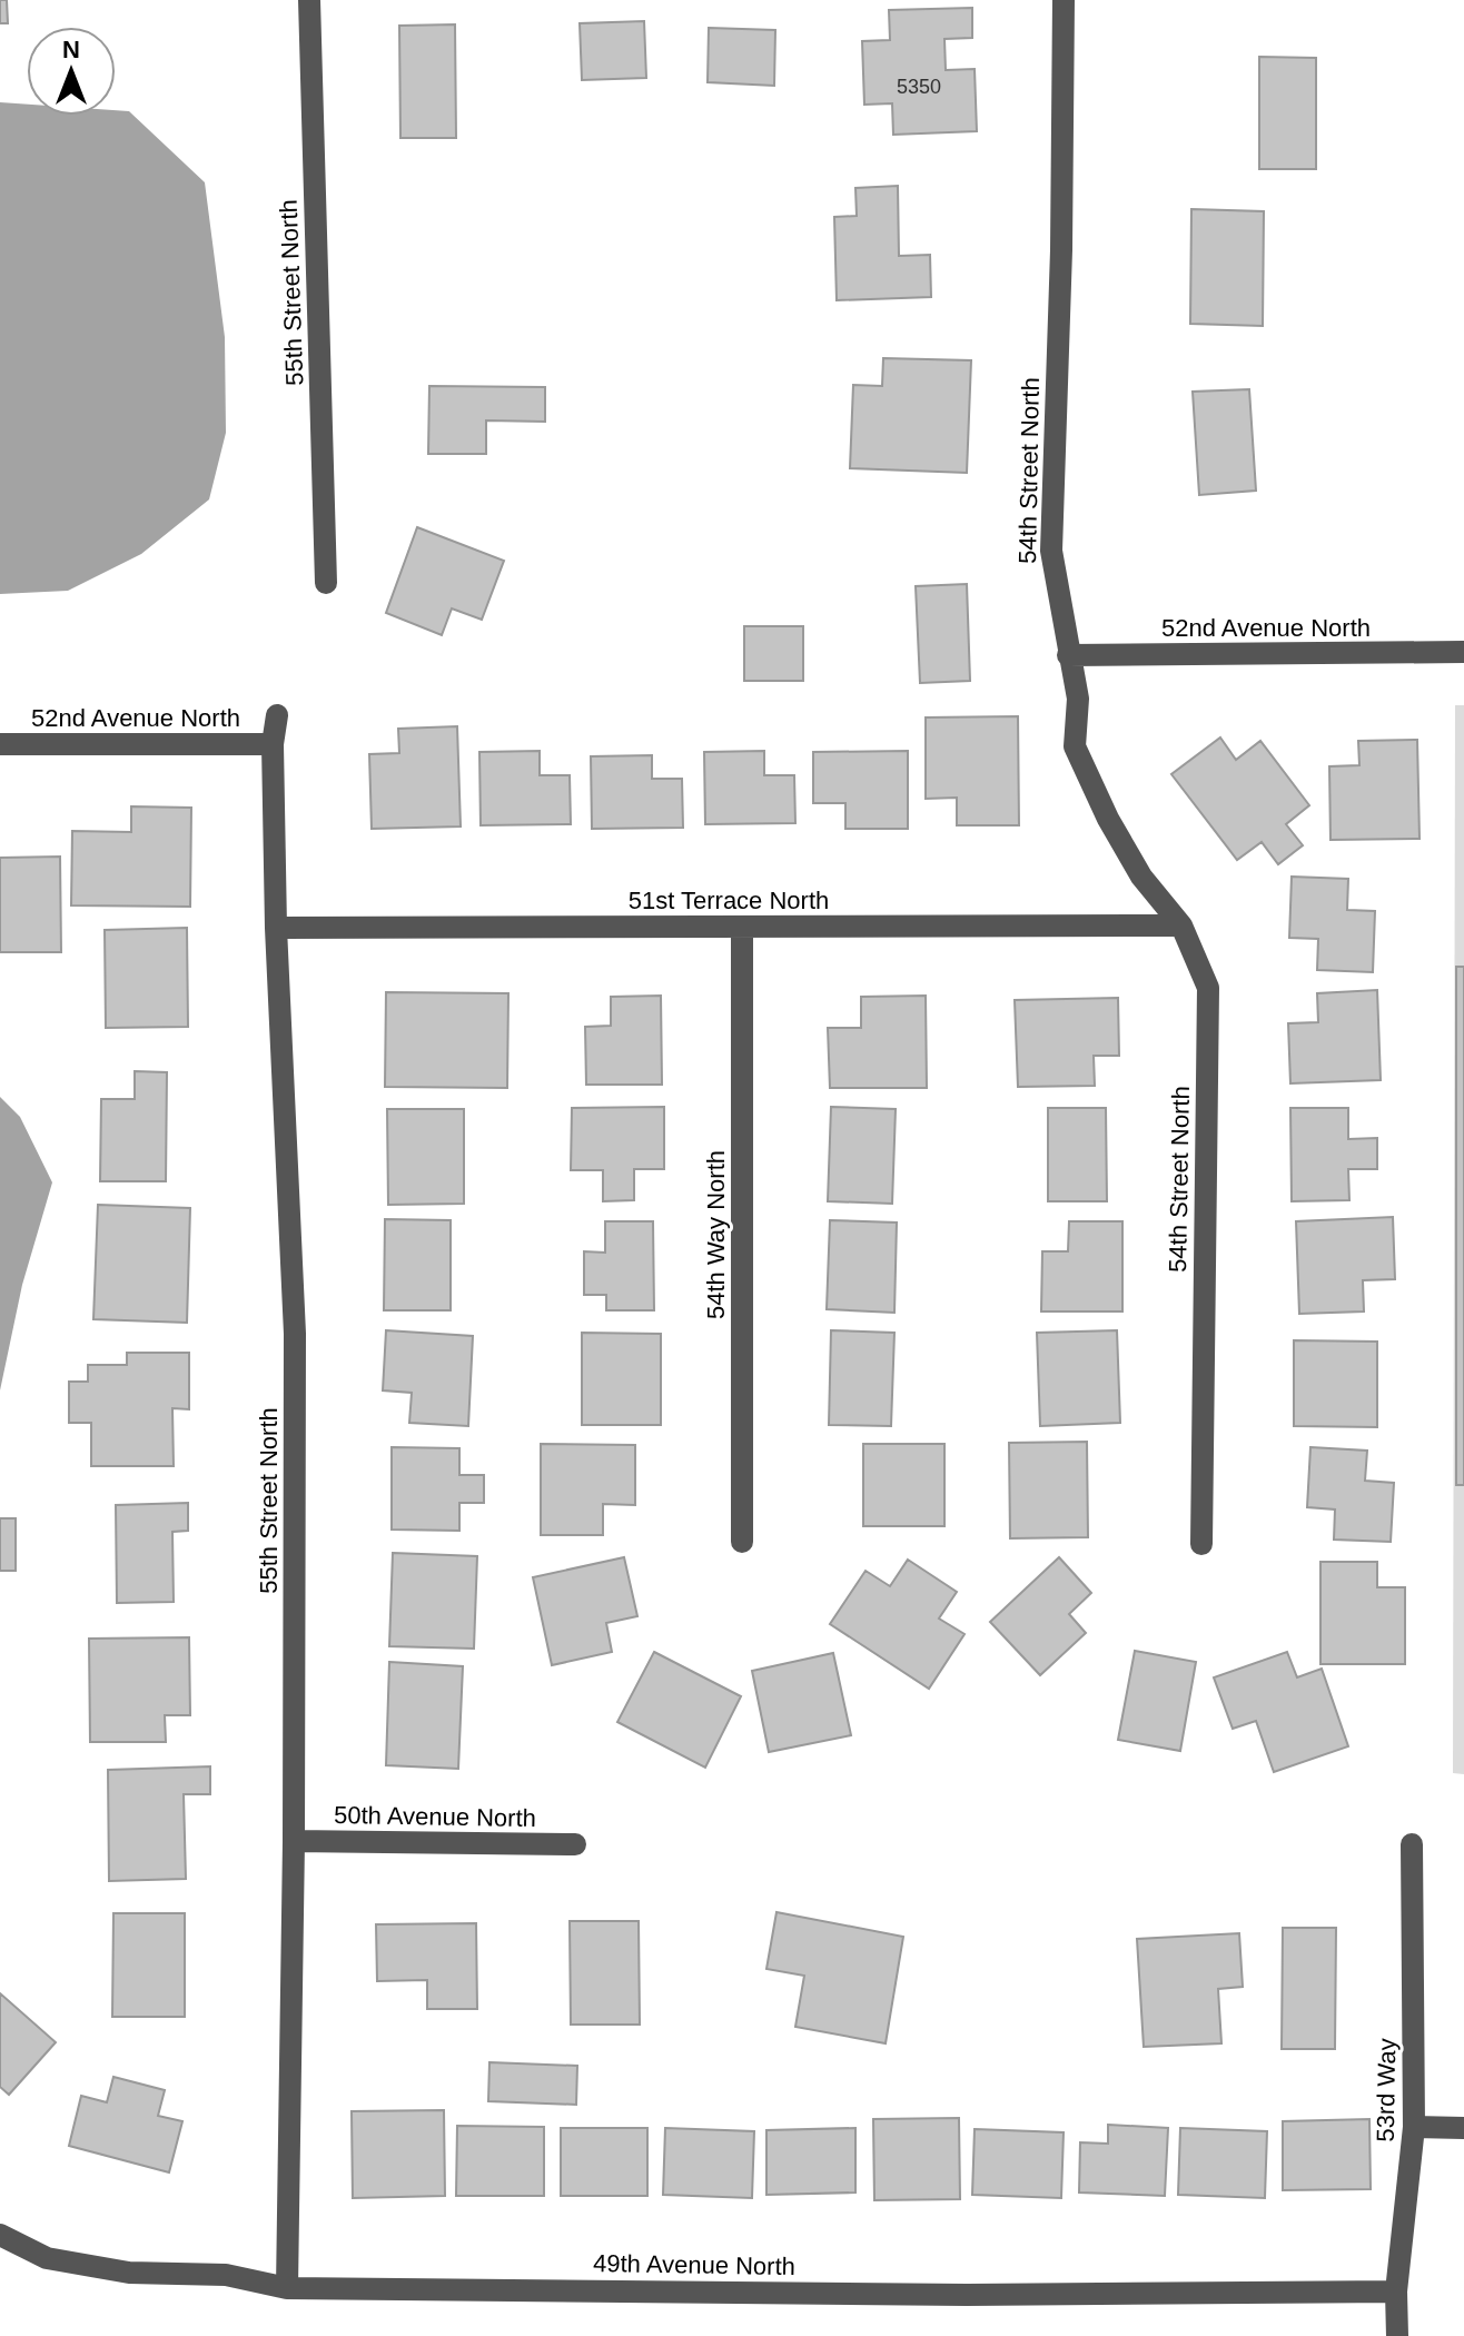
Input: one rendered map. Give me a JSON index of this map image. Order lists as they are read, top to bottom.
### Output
{
  "streets": {
    "street": [
      "55th Street North",
      "54th Street North",
      "52nd Avenue North",
      "51st Terrace North",
      "54th Way North",
      "50th Avenue North",
      "53rd Way",
      "49th Avenue North"
    ]
  },
  "crossings": [
    ["55th Street North", "52nd Avenue North"],
    ["55th Street North", "51st Terrace North"],
    ["55th Street North", "50th Avenue North"],
    ["55th Street North", "49th Avenue North"],
    ["54th Street North", "52nd Avenue North"],
    ["54th Street North", "51st Terrace North"],
    ["51st Terrace North", "54th Way North"],
    ["53rd Way", "49th Avenue North"]
  ],
  "house_numbers": ["5350"],
  "north": "top"
}
